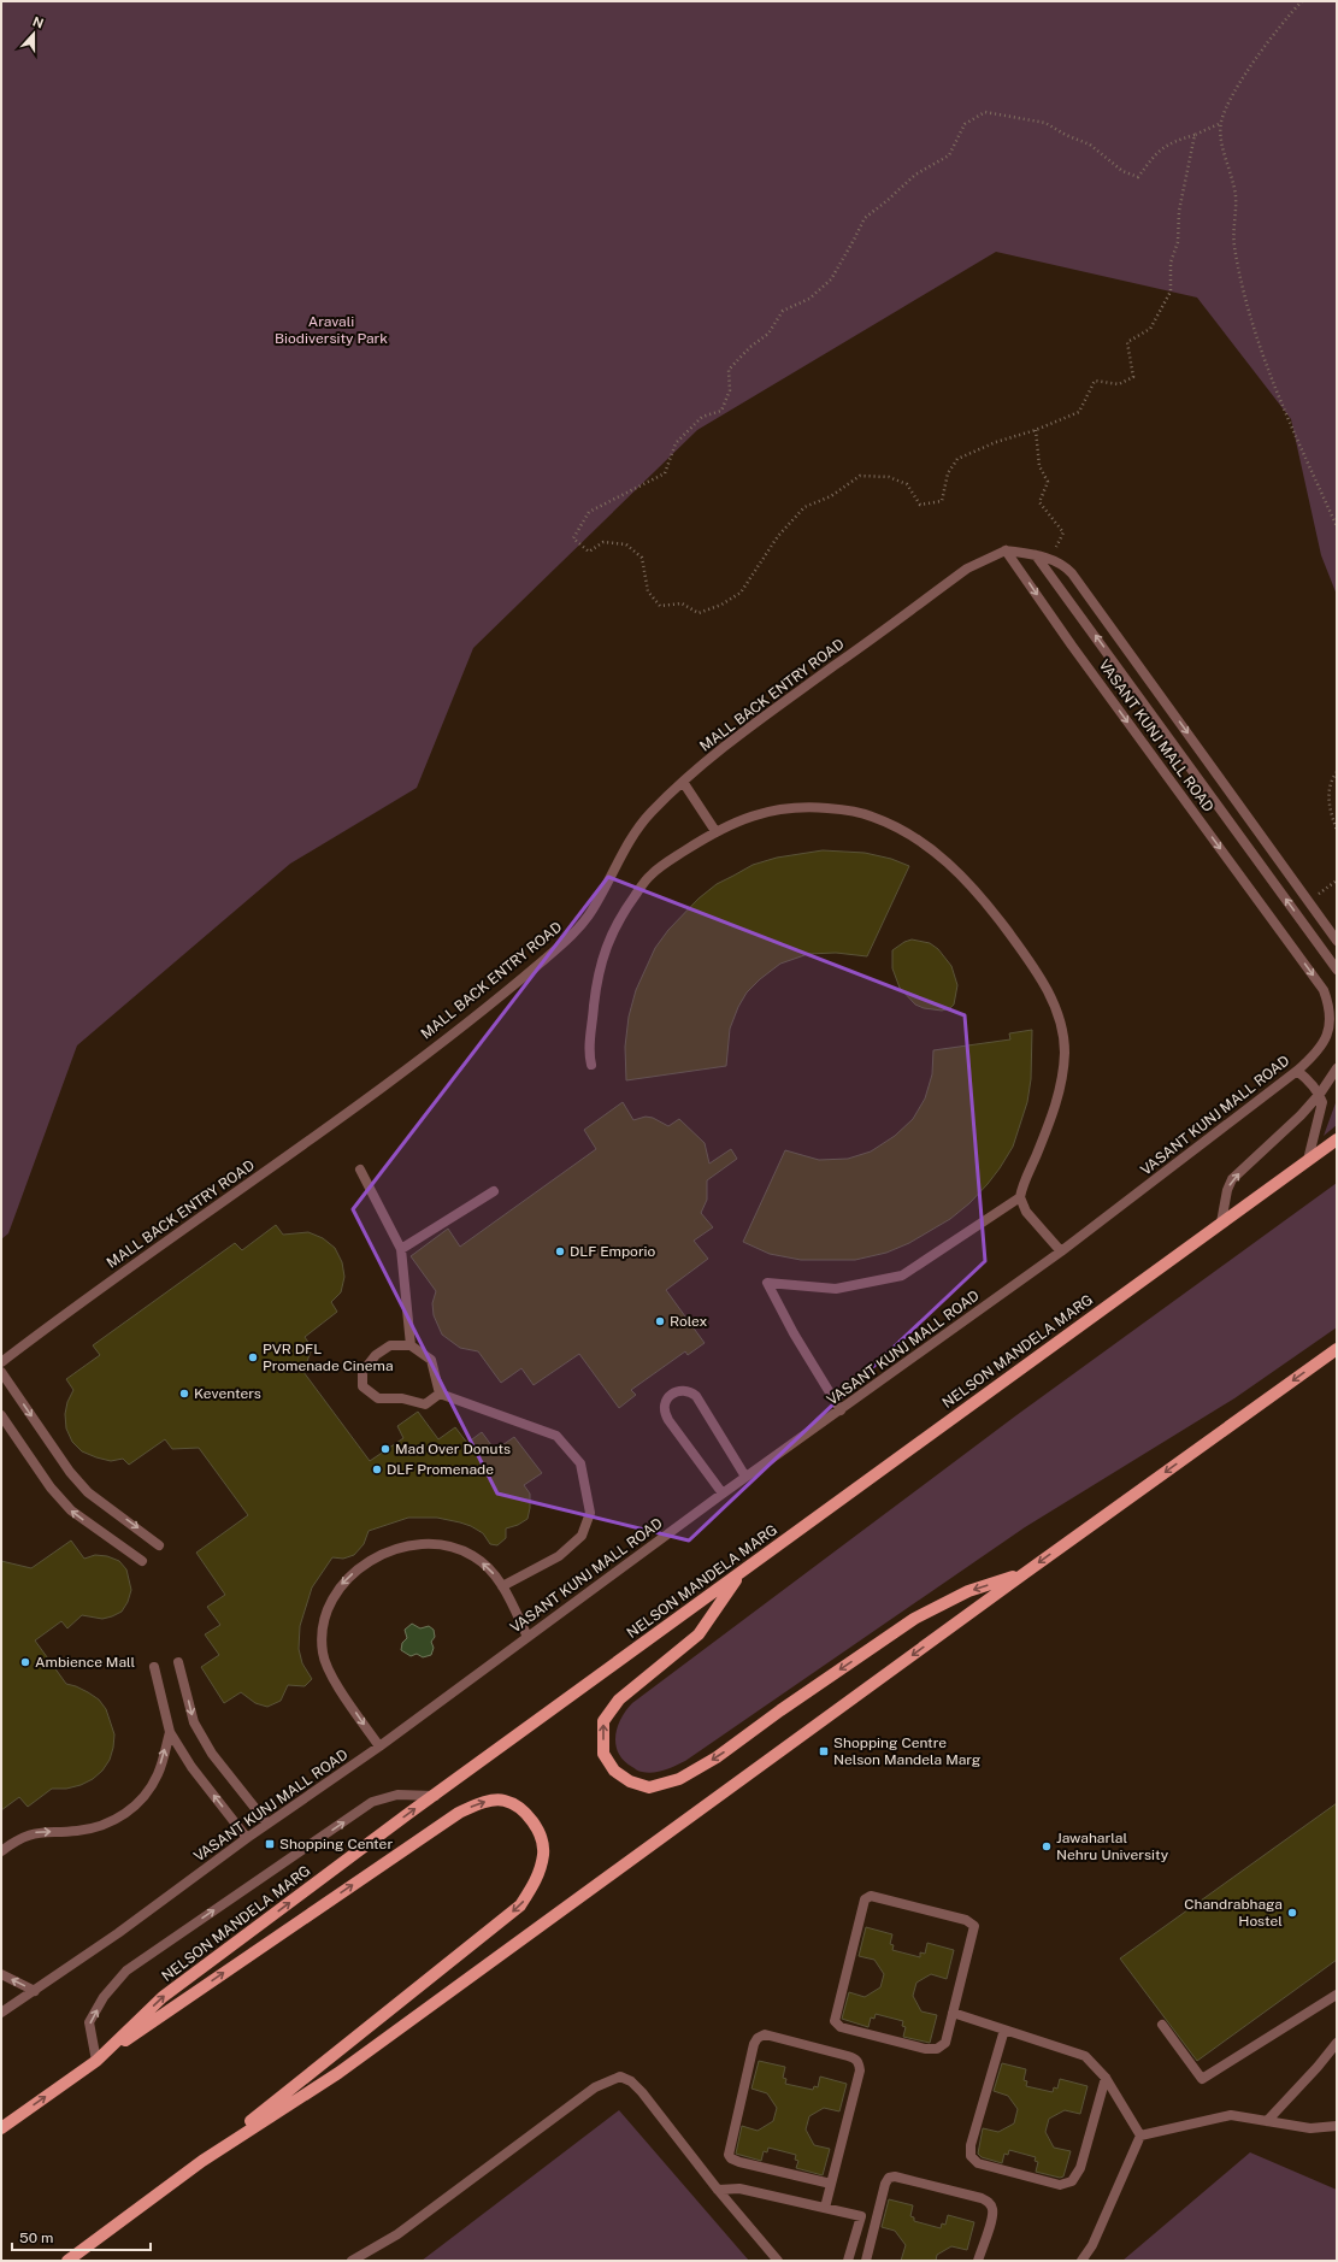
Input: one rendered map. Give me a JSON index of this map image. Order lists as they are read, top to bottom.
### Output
{
  "streets": {
    "main road": ["NELSON MANDELA MARG"],
    "lane": ["MALL BACK ENTRY ROAD", "VASANT KUNJ MALL ROAD"]
  },
  "crossings": [
    ["MALL BACK ENTRY ROAD", "VASANT KUNJ MALL ROAD"]
  ],
  "parks": ["Aravali Biodiversity Park"],
  "places": {
    "other": [
      "DLF Emporio",
      "Rolex",
      "PVR DFL Promenade Cinema",
      "Keventers",
      "Mad Over Donuts",
      "DLF Promenade",
      "Ambience Mall",
      "Jawaharlal Nehru University",
      "Chandrabhaga Hostel"
    ],
    "transit": ["Shopping Centre Nelson Mandela Marg", "Shopping Center"]
  },
  "scale_bar": "50 m",
  "north": "top"
}
